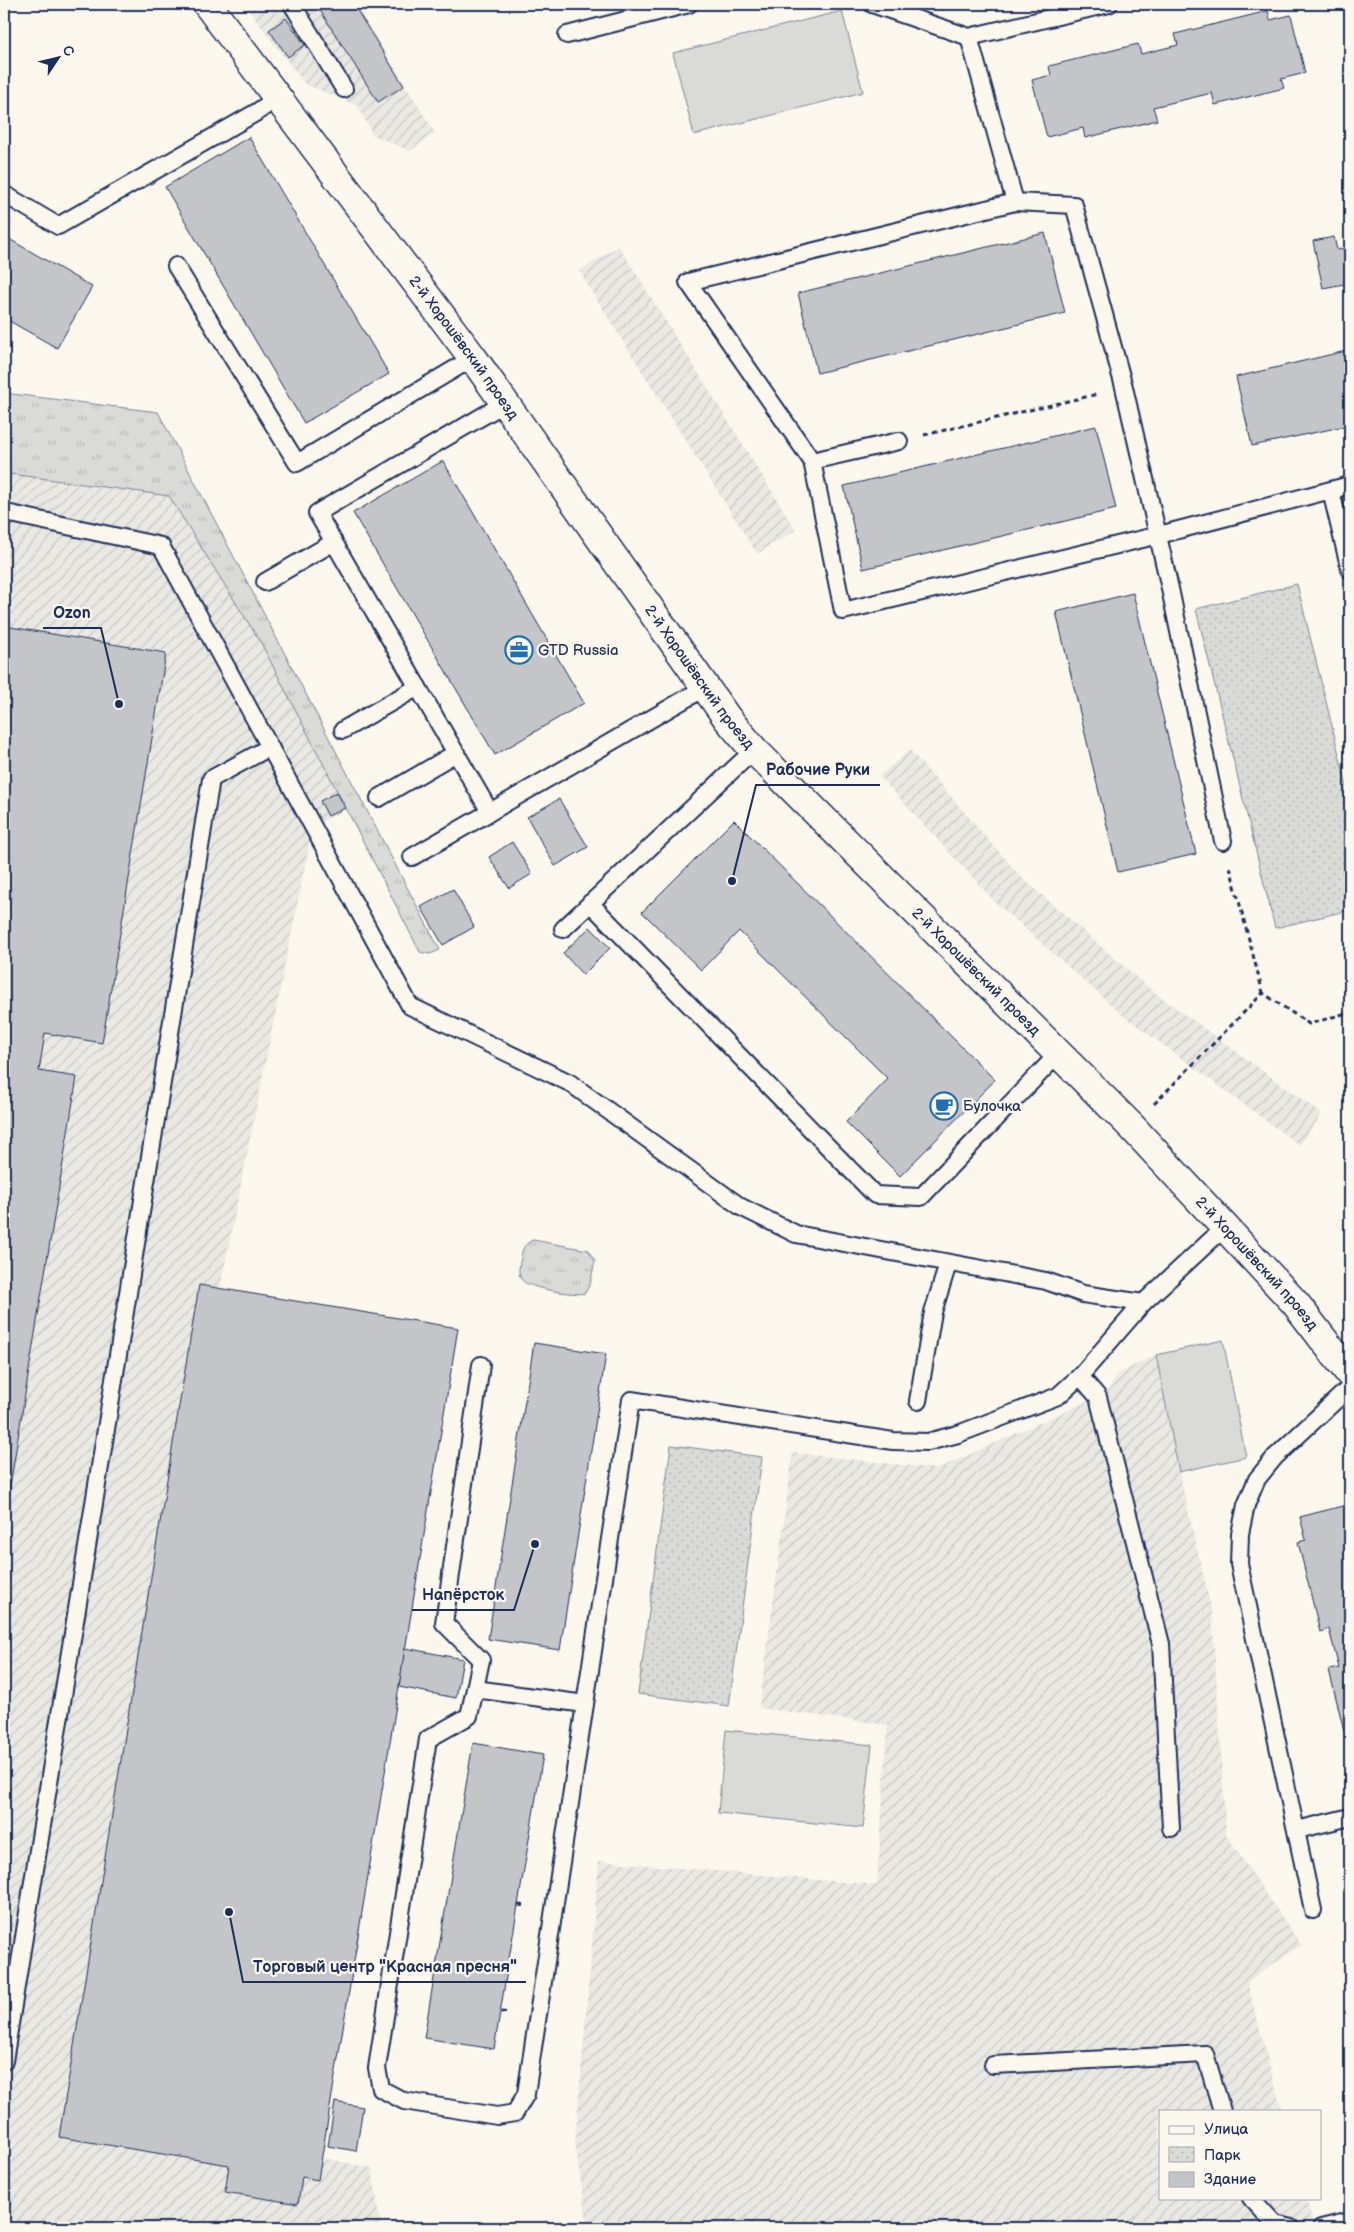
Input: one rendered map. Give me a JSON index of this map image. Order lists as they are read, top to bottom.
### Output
{
  "streets": {
    "street": ["2-й Хорошёвский проезд"]
  },
  "places": {
    "office": ["GTD Russia"],
    "other": [
      "Ozon",
      "Рабочие Руки",
      "Напёрсток",
      "Торговый центр \"Красная пресня\""
    ],
    "cafe": ["Булочка"]
  },
  "legend": ["Улица", "Парк", "Здание"],
  "north": "top right"
}
